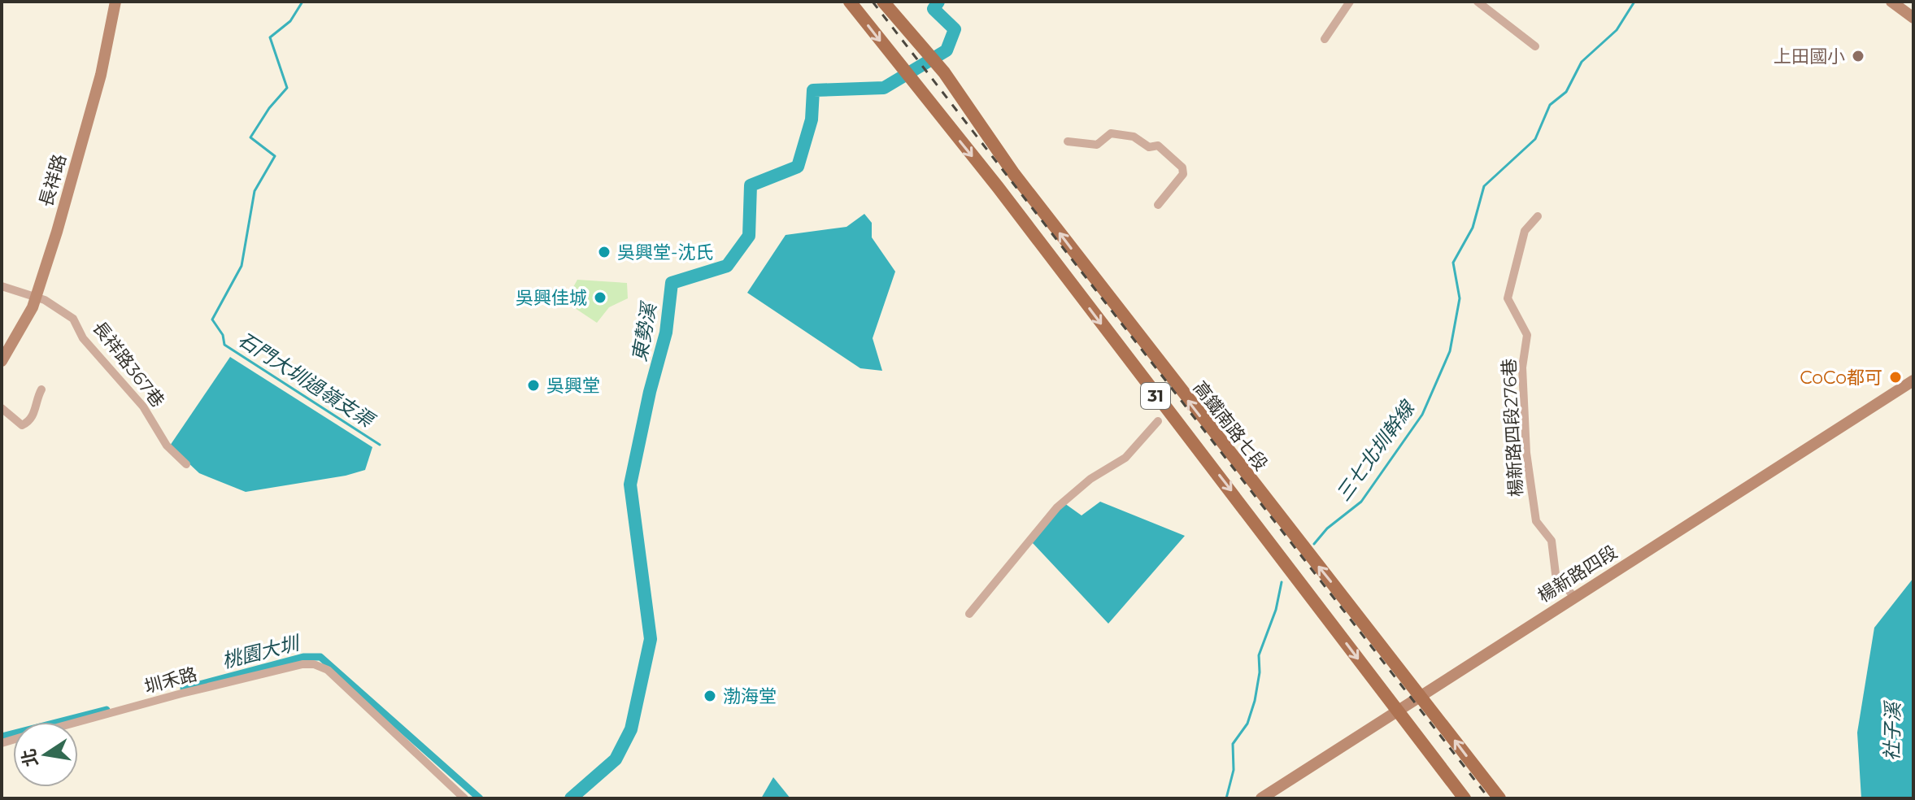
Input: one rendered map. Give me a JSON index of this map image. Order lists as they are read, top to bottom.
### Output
{
  "streets": {
    "main road": [
      "長祥路",
      "31",
      "高鐵南路七段",
      "楊新路四段"
    ],
    "street": ["長祥路367巷", "楊新路四段276巷", "圳禾路"]
  },
  "crossings": [
    ["長祥路", "長祥路367巷"],
    ["31", "楊新路四段"],
    ["高鐵南路七段", "楊新路四段"],
    ["楊新路四段276巷", "楊新路四段"]
  ],
  "water": [
    "東勢溪",
    "石門大圳過嶺支渠",
    "三七北圳幹線",
    "桃園大圳",
    "社子溪"
  ],
  "places": [
    "上田國小",
    "吳興堂-沈氏",
    "吳興佳城",
    "CoCo都可",
    "吳興堂",
    "渤海堂"
  ],
  "north": "left"
}
